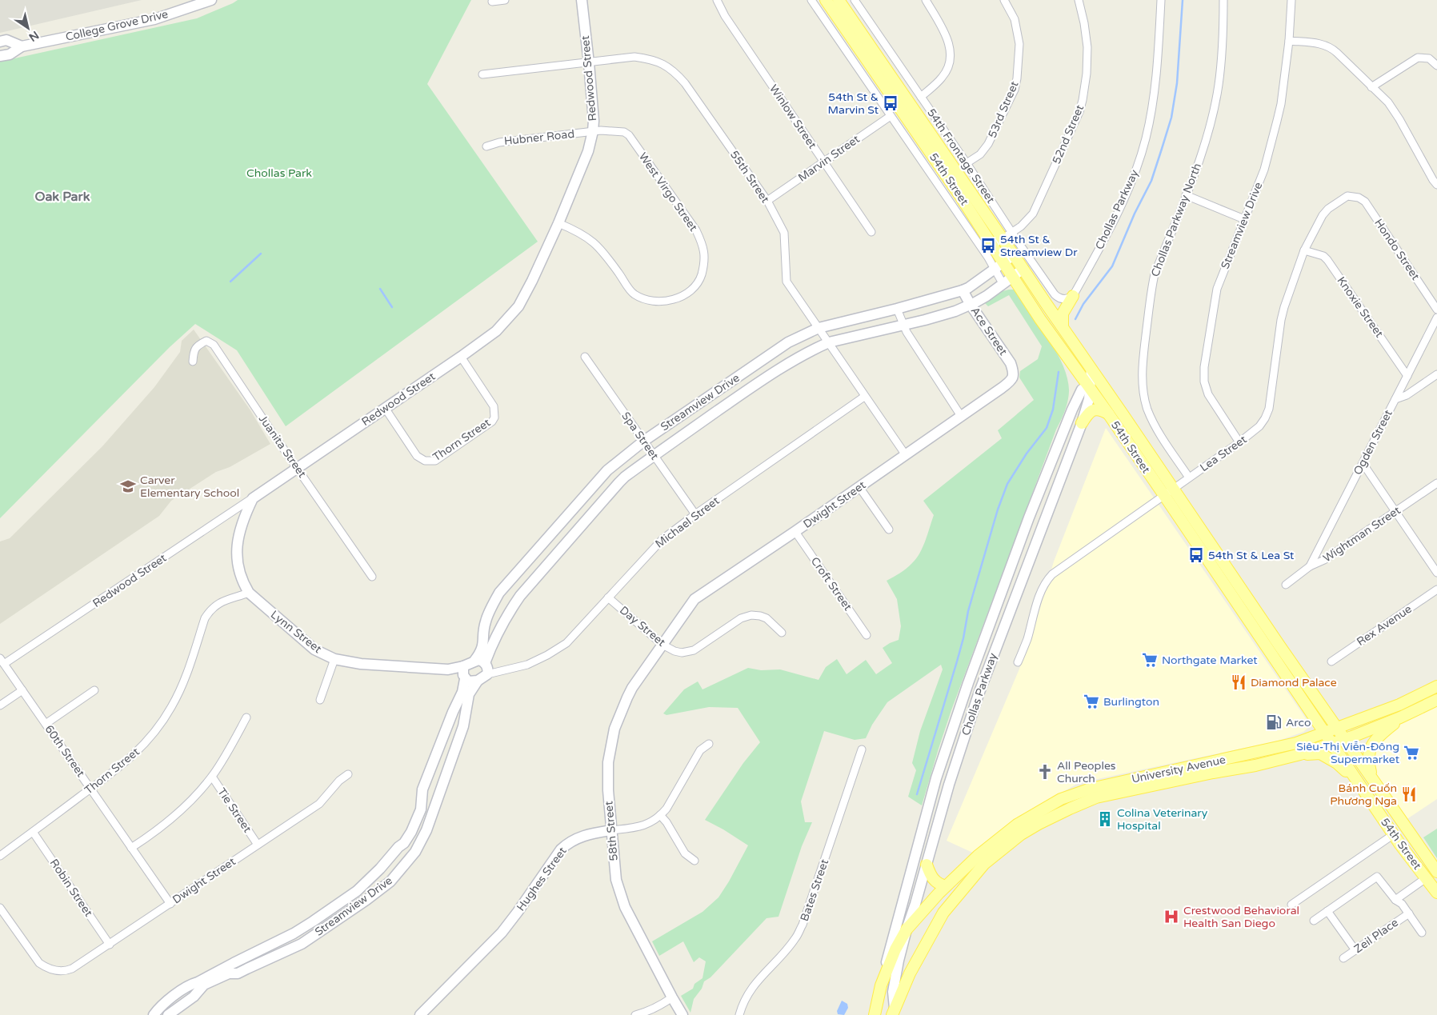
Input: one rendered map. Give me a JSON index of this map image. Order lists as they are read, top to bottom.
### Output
{
  "streets": {
    "main road": [
      "College Grove Drive",
      "Redwood Street",
      "54th Street",
      "Chollas Parkway",
      "Streamview Drive",
      "Ace Street",
      "Dwight Street",
      "Lynn Street",
      "University Avenue",
      "58th Street",
      "Hughes Street"
    ],
    "street": [
      "53rd Street",
      "Winlow Street",
      "52nd Street",
      "Hubner Road",
      "54th Frontage Street",
      "Marvin Street",
      "55th Street",
      "West Virgo Street",
      "Chollas Parkway North",
      "Hondo Street",
      "Knoxie Street",
      "Spa Street",
      "Thorn Street",
      "Ogden Street",
      "Juanita Street",
      "Lea Street",
      "Michael Street",
      "Wightman Street",
      "Croft Street",
      "Rex Avenue",
      "Day Street",
      "60th Street",
      "Tie Street",
      "Robin Street",
      "Bates Street",
      "Zeil Place"
    ]
  },
  "crossings": [
    ["Redwood Street", "Hubner Road"],
    ["Redwood Street", "55th Street"],
    ["Redwood Street", "West Virgo Street"],
    ["Redwood Street", "Thorn Street"],
    ["Redwood Street", "Juanita Street"],
    ["Redwood Street", "Lynn Street"],
    ["Redwood Street", "60th Street"],
    ["53rd Street", "54th Frontage Street"],
    ["Winlow Street", "Marvin Street"],
    ["52nd Street", "54th Frontage Street"],
    ["52nd Street", "54th Street"],
    ["Hubner Road", "West Virgo Street"],
    ["54th Frontage Street", "54th Street"],
    ["54th Frontage Street", "Chollas Parkway"],
    ["Marvin Street", "55th Street"],
    ["55th Street", "Streamview Drive"],
    ["55th Street", "Dwight Street"],
    ["55th Street", "Michael Street"],
    ["54th Street", "Chollas Parkway"],
    ["54th Street", "Streamview Drive"],
    ["54th Street", "Lea Street"],
    ["54th Street", "University Avenue"],
    ["Chollas Parkway", "University Avenue"],
    ["Chollas Parkway North", "Lea Street"],
    ["Streamview Drive", "Ace Street"],
    ["Streamview Drive", "Spa Street"],
    ["Streamview Drive", "Lea Street"],
    ["Streamview Drive", "Michael Street"],
    ["Streamview Drive", "Lynn Street"],
    ["Hondo Street", "Lea Street"],
    ["Knoxie Street", "Ogden Street"],
    ["Knoxie Street", "Lea Street"],
    ["Ace Street", "Dwight Street"],
    ["Spa Street", "Michael Street"],
    ["Thorn Street", "Lynn Street"],
    ["Thorn Street", "60th Street"],
    ["Thorn Street", "Robin Street"],
    ["Ogden Street", "Wightman Street"],
    ["Dwight Street", "Croft Street"],
    ["Dwight Street", "Day Street"],
    ["Dwight Street", "60th Street"],
    ["Dwight Street", "Tie Street"],
    ["Dwight Street", "58th Street"],
    ["Dwight Street", "Robin Street"],
    ["Michael Street", "Day Street"],
    ["Day Street", "58th Street"],
    ["58th Street", "Hughes Street"]
  ],
  "districts": ["Oak Park"],
  "parks": ["Chollas Park"],
  "places": {
    "bus stop": ["54th St & Marvin St", "54th St & Streamview Dr", "54th St & Lea St"],
    "school or university": ["Carver Elementary School"],
    "supermarket": ["Northgate Market", "Burlington", "Siêu-Thị Viễn-Đông Supermarket"],
    "restaurant": ["Diamond Palace", "Bánh Cuốn Phương Nga"],
    "fuel station": ["Arco"],
    "church": ["All Peoples Church"],
    "building": ["Colina Veterinary Hospital"],
    "hospital": ["Crestwood Behavioral Health San Diego"]
  },
  "north": "bottom right"
}
